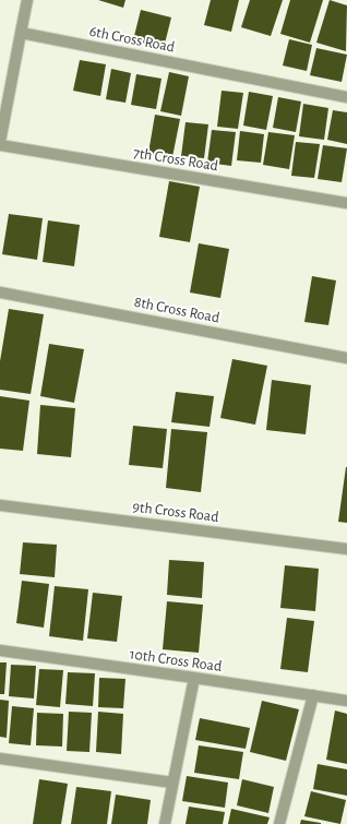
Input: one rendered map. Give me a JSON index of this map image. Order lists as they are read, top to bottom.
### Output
{
  "streets": {
    "street": [
      "6th Cross Road",
      "7th Cross Road",
      "8th Cross Road",
      "9th Cross Road",
      "10th Cross Road"
    ]
  }
}
